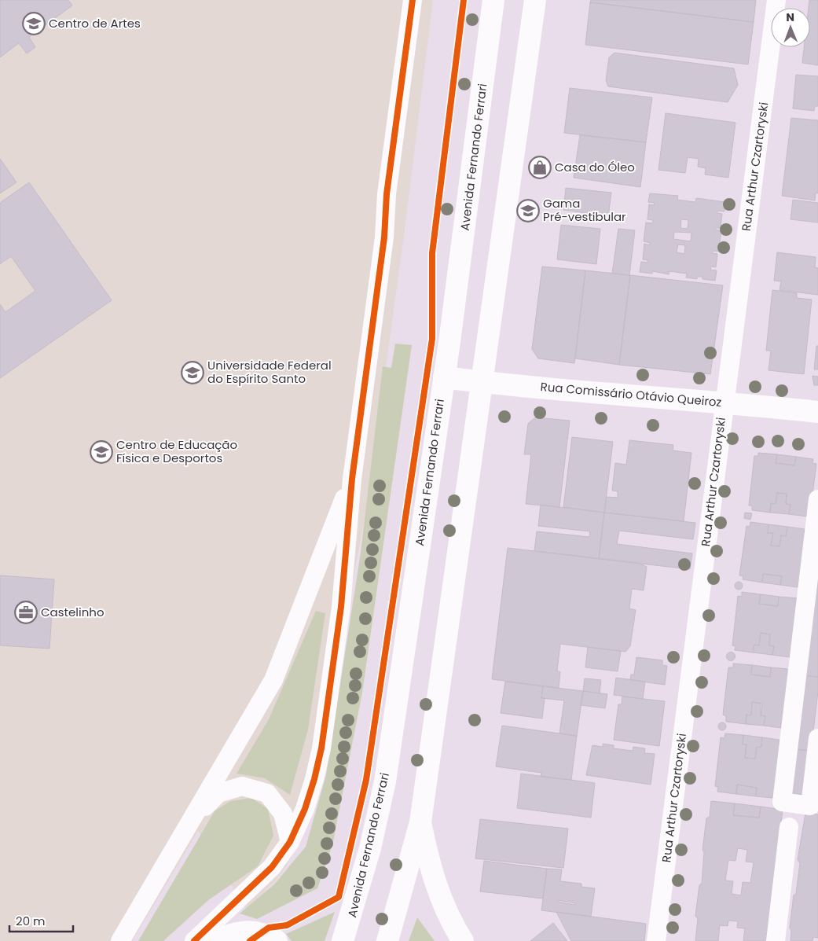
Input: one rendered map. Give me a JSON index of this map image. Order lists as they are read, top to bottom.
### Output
{
  "streets": {
    "main road": ["Avenida Fernando Ferrari", "Rua Comissário Otávio Queiroz"],
    "street": ["Rua Arthur Czartoryski"]
  },
  "crossings": [
    ["Avenida Fernando Ferrari", "Rua Comissário Otávio Queiroz"],
    ["Rua Arthur Czartoryski", "Rua Comissário Otávio Queiroz"]
  ],
  "places": {
    "school or university": [
      "Centro de Artes",
      "Gama Pré-vestibular",
      "Universidade Federal do Espírito Santo",
      "Centro de Educação Física e Desportos"
    ],
    "shop": ["Casa do Óleo"],
    "office": ["Castelinho"]
  },
  "scale_bar": "20 m",
  "north": "top"
}
